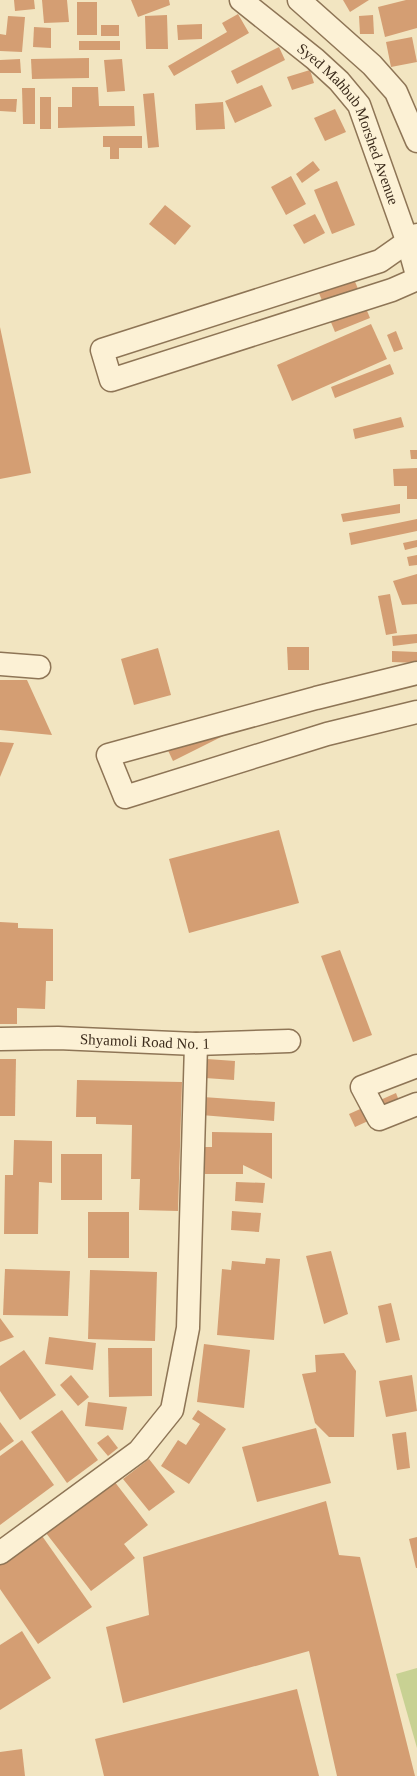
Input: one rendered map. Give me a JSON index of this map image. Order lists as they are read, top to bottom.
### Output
{
  "streets": {
    "street": ["Syed Mahbub Morshed Avenue", "Shyamoli Road No. 1"]
  }
}
